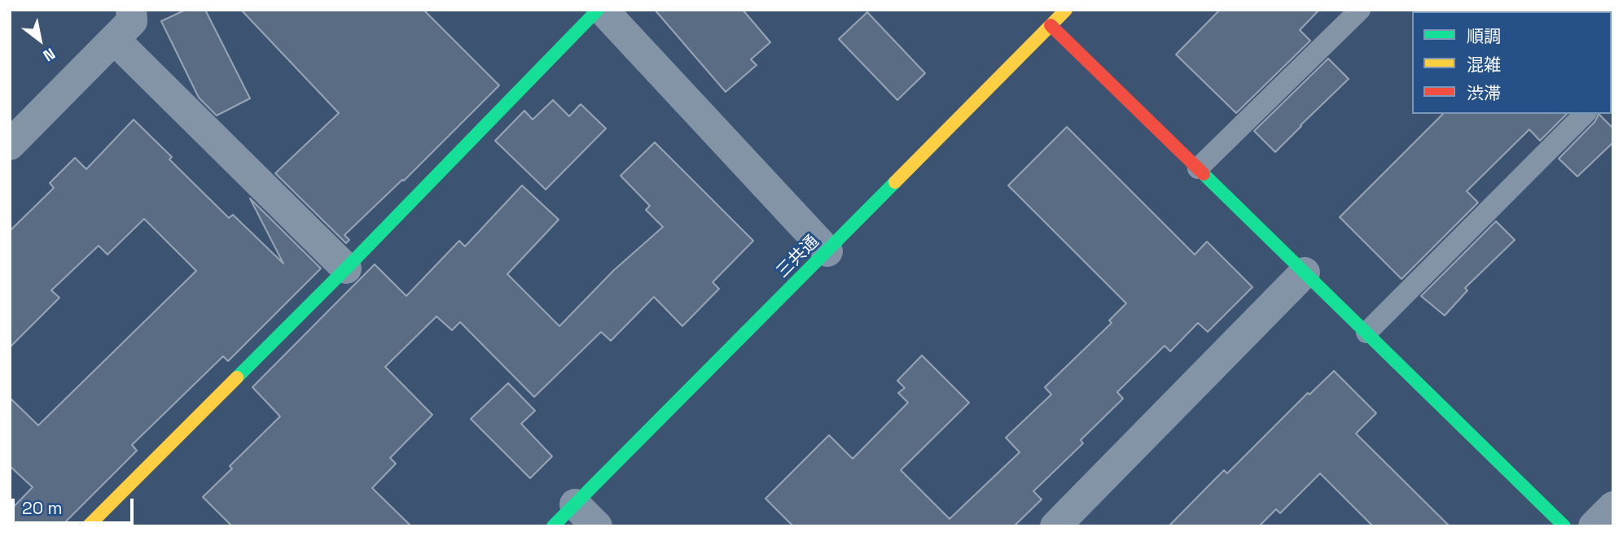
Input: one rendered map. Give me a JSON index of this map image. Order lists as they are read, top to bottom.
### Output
{
  "streets": {
    "street": ["三共通"]
  },
  "legend": ["順調", "混雑", "渋滞"],
  "scale_bar": "20 m",
  "north": "bottom right"
}
